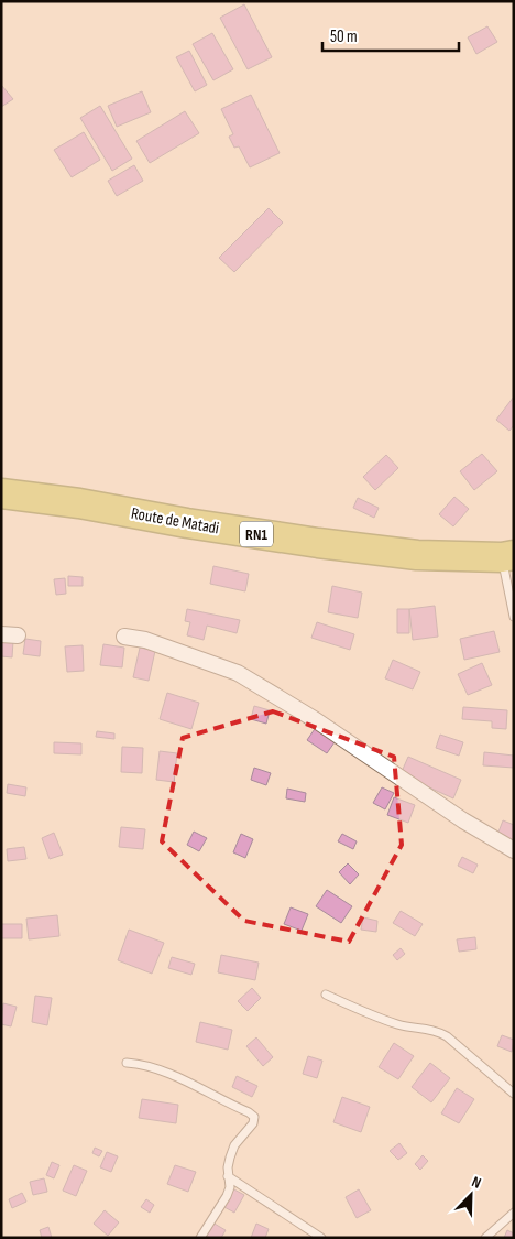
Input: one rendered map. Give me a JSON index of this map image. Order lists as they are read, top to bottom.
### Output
{
  "streets": {
    "highway": ["Route de Matadi", "RN1"]
  },
  "scale_bar": "50 m",
  "north": "top right"
}
